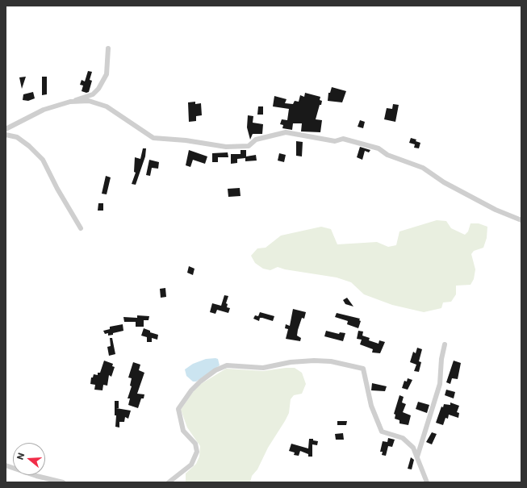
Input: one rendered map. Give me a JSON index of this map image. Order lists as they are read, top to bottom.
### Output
{
  "north": "left"
}
